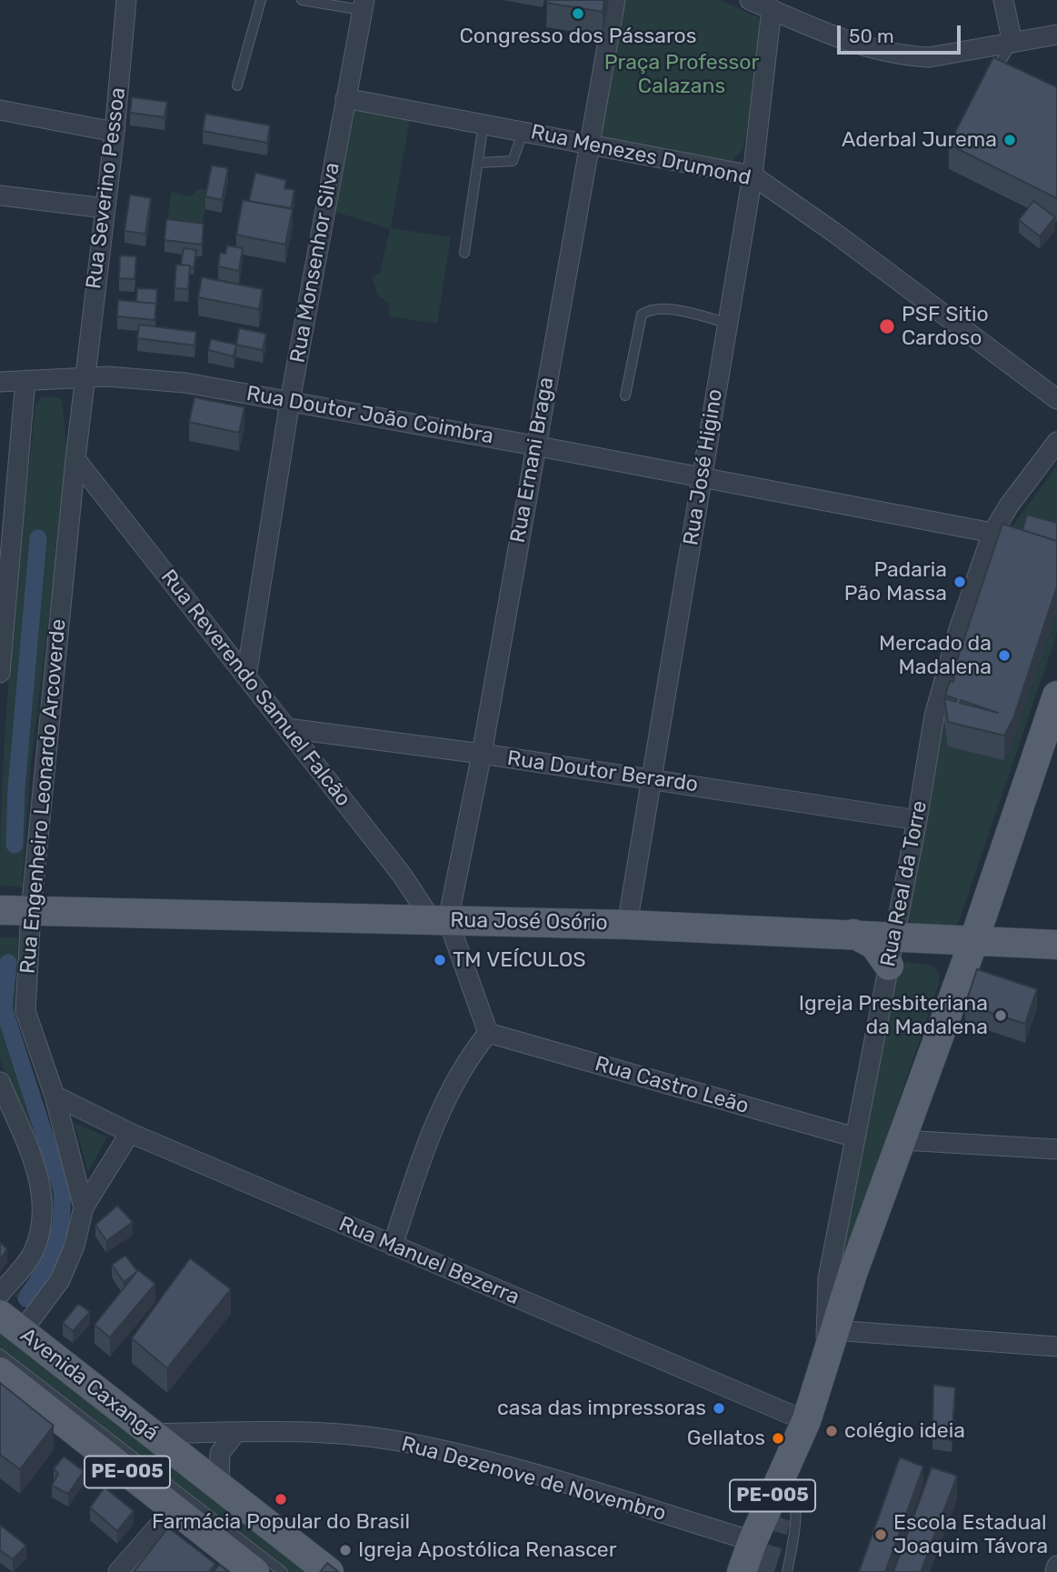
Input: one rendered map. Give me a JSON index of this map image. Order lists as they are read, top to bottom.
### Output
{
  "streets": {
    "main road": [
      "Rua Real da Torre",
      "Rua José Osório",
      "Avenida Caxangá",
      "PE-005"
    ],
    "street": [
      "Rua Menezes Drumond",
      "Rua Severino Pessoa",
      "Rua Monsenhor Silva",
      "Rua Doutor João Coimbra",
      "Rua Ernani Braga",
      "Rua José Higino",
      "Rua Reverendo Samuel Falcão",
      "Rua Doutor Berardo",
      "Rua Engenheiro Leonardo Arcoverde",
      "Rua Castro Leão",
      "Rua Manuel Bezerra",
      "Rua Dezenove de Novembro"
    ]
  },
  "crossings": [
    ["Rua Menezes Drumond", "Rua Monsenhor Silva"],
    ["Rua Menezes Drumond", "Rua Ernani Braga"],
    ["Rua Menezes Drumond", "Rua José Higino"],
    ["Rua Severino Pessoa", "Rua Doutor João Coimbra"],
    ["Rua Severino Pessoa", "Rua Engenheiro Leonardo Arcoverde"],
    ["Rua Monsenhor Silva", "Rua Doutor João Coimbra"],
    ["Rua Monsenhor Silva", "Rua Reverendo Samuel Falcão"],
    ["Rua Doutor João Coimbra", "Rua Ernani Braga"],
    ["Rua Doutor João Coimbra", "Rua José Higino"],
    ["Rua Doutor João Coimbra", "Rua Engenheiro Leonardo Arcoverde"],
    ["Rua Doutor João Coimbra", "Rua Real da Torre"],
    ["Rua Ernani Braga", "Rua Reverendo Samuel Falcão"],
    ["Rua Ernani Braga", "Rua Doutor Berardo"],
    ["Rua Ernani Braga", "Rua José Osório"],
    ["Rua José Higino", "Rua Doutor Berardo"],
    ["Rua José Higino", "Rua José Osório"],
    ["Rua Reverendo Samuel Falcão", "Rua Doutor Berardo"],
    ["Rua Reverendo Samuel Falcão", "Rua Engenheiro Leonardo Arcoverde"],
    ["Rua Reverendo Samuel Falcão", "Rua José Osório"],
    ["Rua Reverendo Samuel Falcão", "Rua Castro Leão"],
    ["Rua Doutor Berardo", "Rua Real da Torre"],
    ["Rua Engenheiro Leonardo Arcoverde", "Rua José Osório"],
    ["Rua Engenheiro Leonardo Arcoverde", "Rua Manuel Bezerra"],
    ["Rua Engenheiro Leonardo Arcoverde", "Avenida Caxangá"],
    ["Rua Real da Torre", "Rua José Osório"],
    ["Rua Real da Torre", "Rua Castro Leão"],
    ["Rua Real da Torre", "Rua Manuel Bezerra"],
    ["Rua Real da Torre", "Rua Dezenove de Novembro"],
    ["Avenida Caxangá", "Rua Dezenove de Novembro"]
  ],
  "parks": ["Praça Professor Calazans"],
  "places": [
    "Congresso dos Pássaros",
    "Aderbal Jurema",
    "PSF Sitio Cardoso",
    "Padaria Pão Massa",
    "Mercado da Madalena",
    "TM VEÍCULOS",
    "Igreja Presbiteriana da Madalena",
    "casa das impressoras",
    "colégio ideia",
    "Gellatos",
    "Farmácia Popular do Brasil",
    "Escola Estadual Joaquim Távora",
    "Igreja Apostólica Renascer"
  ],
  "scale_bar": "50 m"
}
